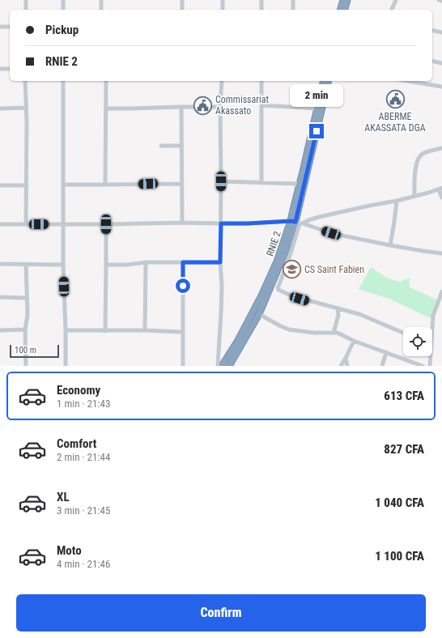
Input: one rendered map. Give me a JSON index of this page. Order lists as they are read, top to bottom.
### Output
{
  "streets": {
    "highway": ["RNIE 2"]
  },
  "places": {
    "public building": ["ABERME AKASSATA DGA", "Commissariat Akassato"],
    "school or university": ["CS Saint Fabien"]
  },
  "scale_bar": "100 m",
  "page": {
    "banner": ["Pickup", "RNIE 2"],
    "bubble": "2 min",
    "scale": "100 m",
    "list": [
      {
        "name": "Economy",
        "note": "1 min · 21:43",
        "value": "613 CFA"
      },
      {
        "name": "Comfort",
        "note": "2 min · 21:44",
        "value": "827 CFA"
      },
      {
        "name": "XL",
        "note": "3 min · 21:45",
        "value": "1 040 CFA"
      },
      {
        "name": "Moto",
        "note": "4 min · 21:46",
        "value": "1 100 CFA"
      }
    ],
    "buttons": "Confirm"
  }
}
